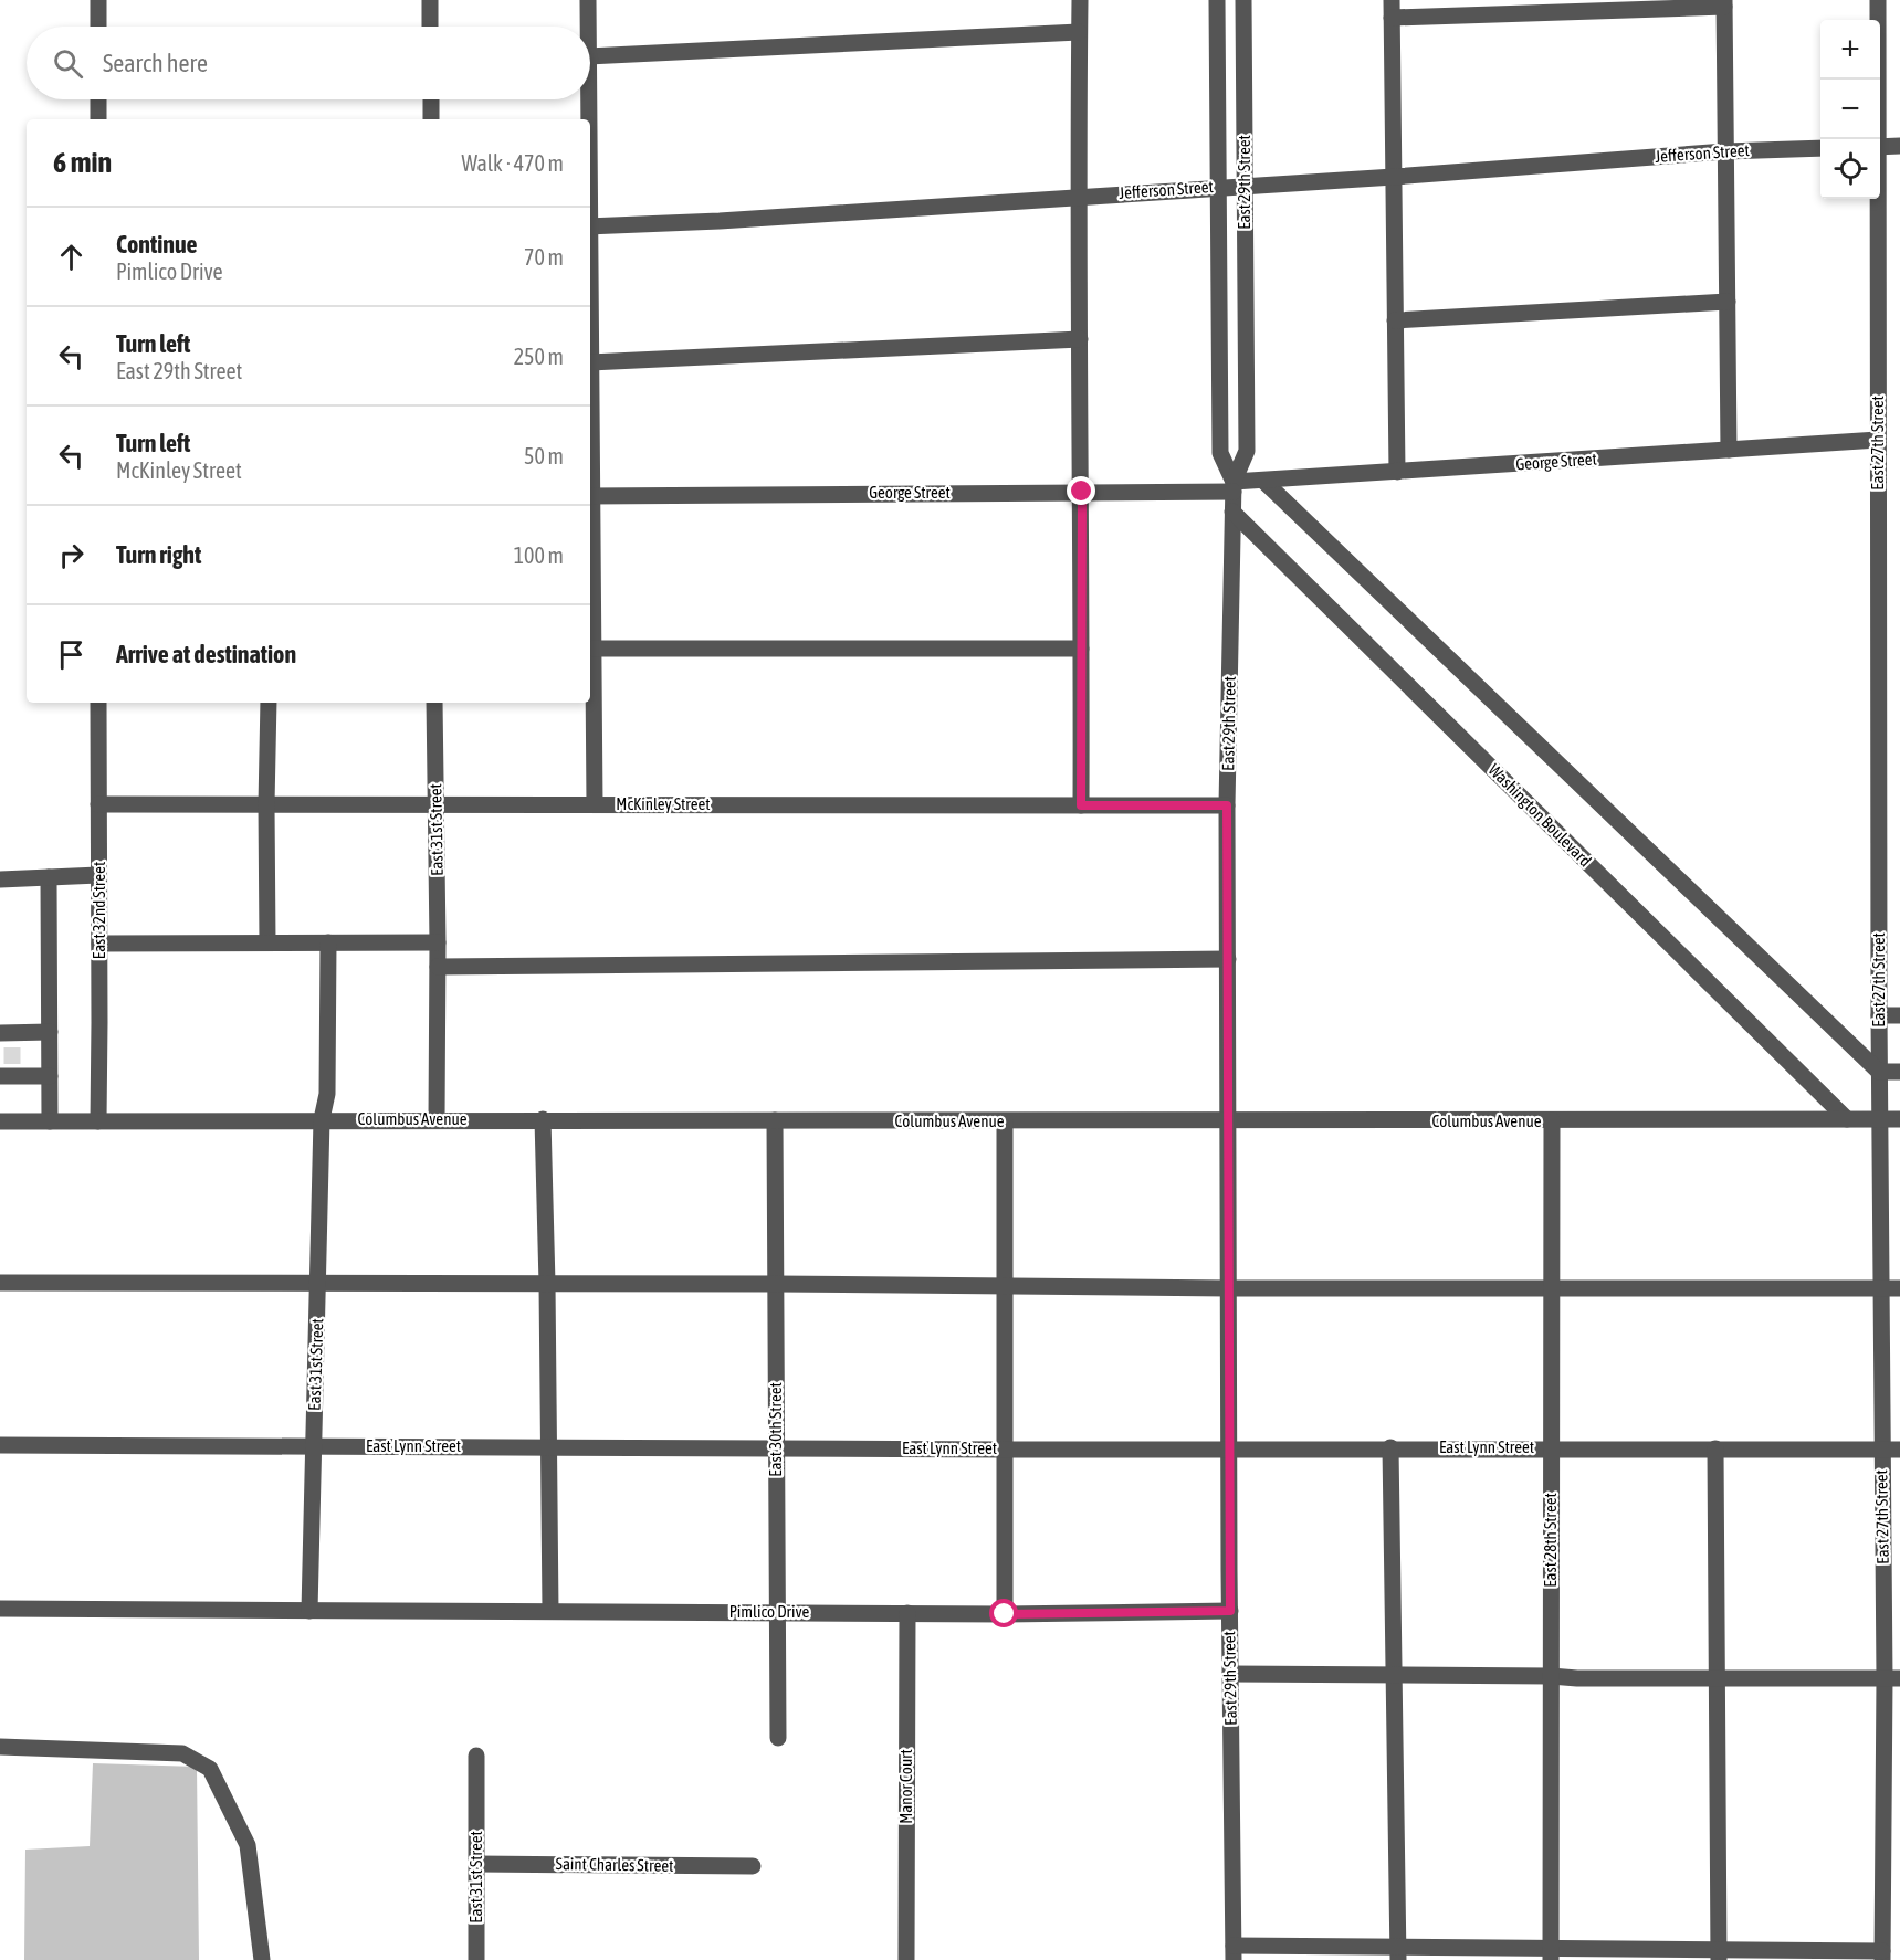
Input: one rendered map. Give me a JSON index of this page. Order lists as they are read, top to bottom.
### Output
{
  "streets": {
    "street": [
      "Jefferson Street",
      "East 29th Street",
      "East 27th Street",
      "George Street",
      "McKinley Street",
      "Washington Boulevard",
      "East 31st Street",
      "East 32nd Street",
      "Columbus Avenue",
      "East 30th Street",
      "East Lynn Street",
      "East 28th Street",
      "Pimlico Drive",
      "Manor Court",
      "Saint Charles Street"
    ]
  },
  "crossings": [
    ["Jefferson Street", "East 29th Street"],
    ["East 29th Street", "George Street"],
    ["East 29th Street", "McKinley Street"],
    ["East 29th Street", "Washington Boulevard"],
    ["East 29th Street", "Columbus Avenue"],
    ["East 29th Street", "East Lynn Street"],
    ["East 29th Street", "Pimlico Drive"],
    ["East 27th Street", "George Street"],
    ["East 27th Street", "Columbus Avenue"],
    ["East 27th Street", "East Lynn Street"],
    ["McKinley Street", "East 31st Street"],
    ["McKinley Street", "East 32nd Street"],
    ["Washington Boulevard", "Columbus Avenue"],
    ["East 31st Street", "Columbus Avenue"],
    ["East 31st Street", "East Lynn Street"],
    ["East 31st Street", "Pimlico Drive"],
    ["East 31st Street", "Saint Charles Street"],
    ["East 32nd Street", "Columbus Avenue"],
    ["Columbus Avenue", "East 30th Street"],
    ["Columbus Avenue", "East 28th Street"],
    ["East 30th Street", "East Lynn Street"],
    ["East 30th Street", "Pimlico Drive"],
    ["East Lynn Street", "East 28th Street"],
    ["Pimlico Drive", "Manor Court"]
  ],
  "page": {
    "map_buttons": ["+", "−"],
    "search": "Search here",
    "heading": ["6 min", "Walk · 470 m"],
    "list": [
      ["Continue", "Pimlico Drive", "70 m"],
      ["Turn left", "East 29th Street", "250 m"],
      ["Turn left", "McKinley Street", "50 m"],
      ["Turn right", "100 m"],
      "Arrive at destination"
    ]
  }
}
